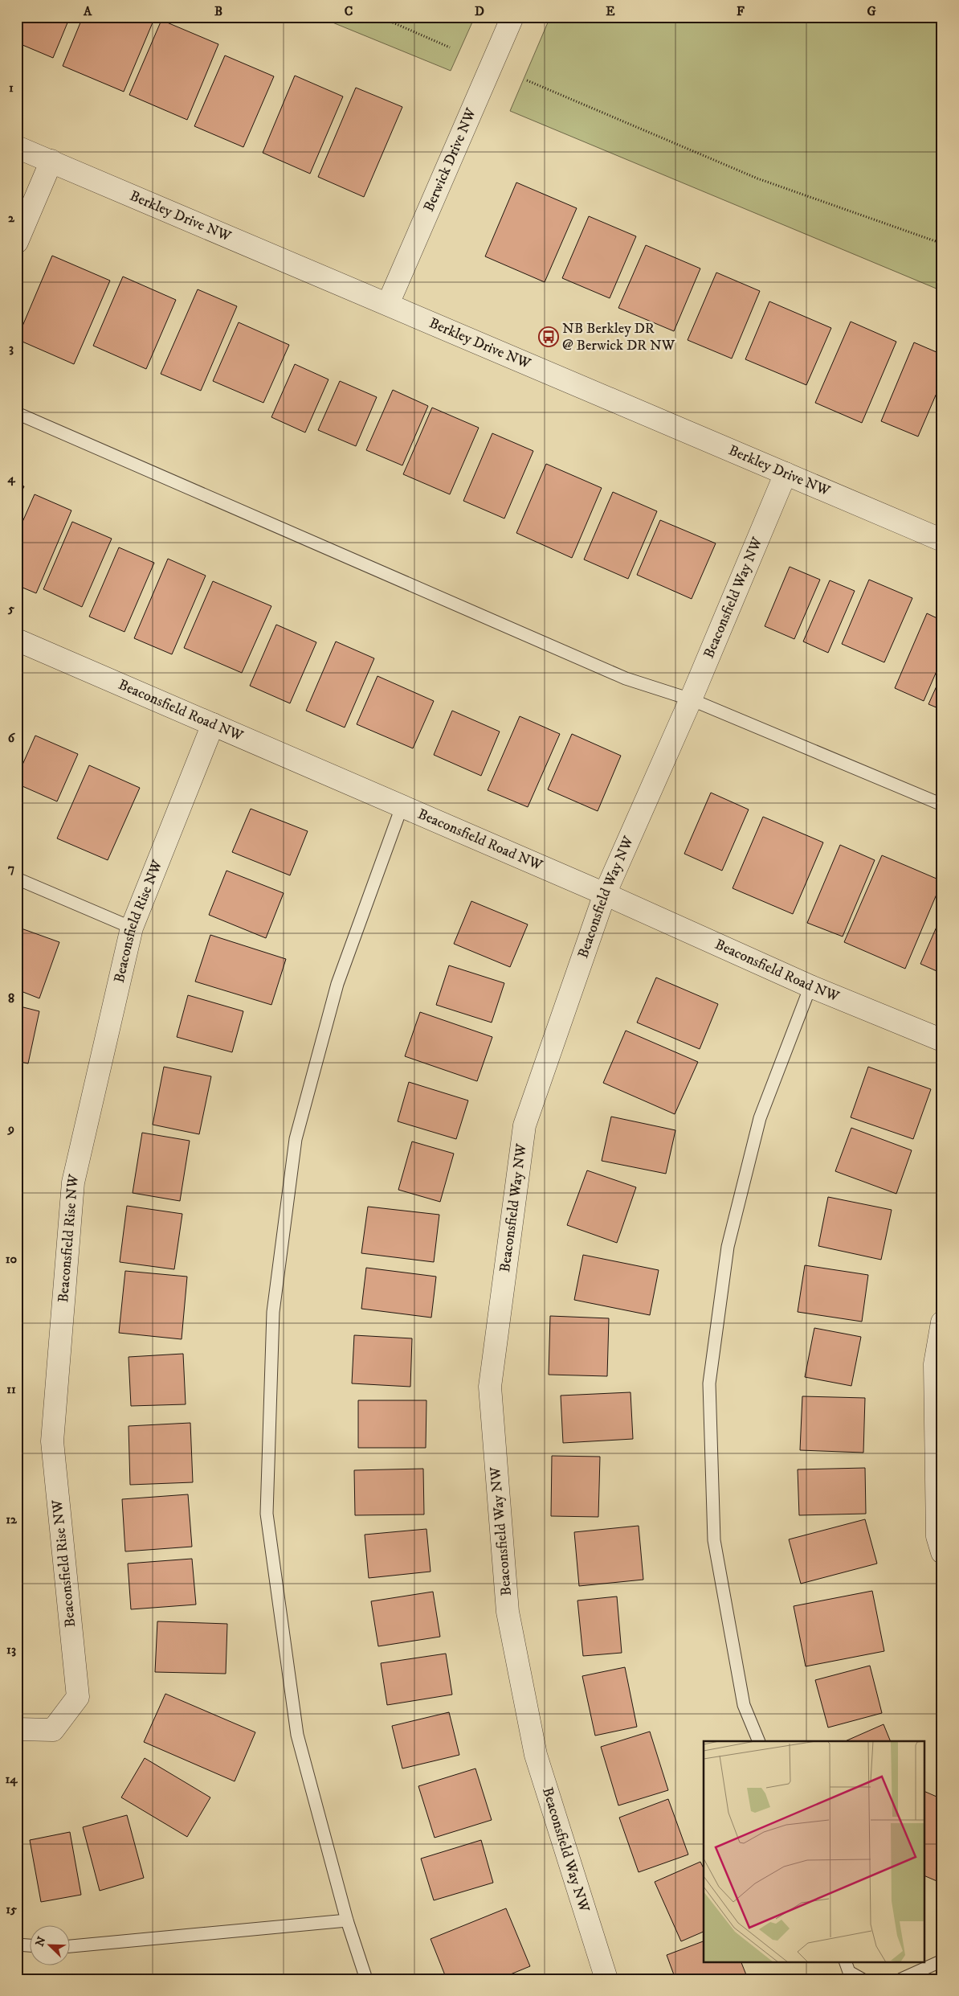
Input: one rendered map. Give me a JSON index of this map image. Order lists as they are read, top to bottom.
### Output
{
  "streets": {
    "street": [
      "Berwick Drive NW",
      "Berkley Drive NW",
      "Beaconsfield Way NW",
      "Beaconsfield Road NW",
      "Beaconsfield Rise NW"
    ]
  },
  "crossings": [
    ["Berwick Drive NW", "Berkley Drive NW"],
    ["Berkley Drive NW", "Beaconsfield Way NW"],
    ["Beaconsfield Way NW", "Beaconsfield Road NW"],
    ["Beaconsfield Road NW", "Beaconsfield Rise NW"]
  ],
  "places": {
    "bus stop": ["NB Berkley DR @ Berwick DR NW"]
  },
  "north": "top left",
  "grid": {
    "columns": [
      "A",
      "B",
      "C",
      "D",
      "E",
      "F",
      "G"
    ],
    "rows": [
      "1",
      "2",
      "3",
      "4",
      "5",
      "6",
      "7",
      "8",
      "9",
      "10",
      "11",
      "12",
      "13",
      "14",
      "15"
    ]
  }
}
